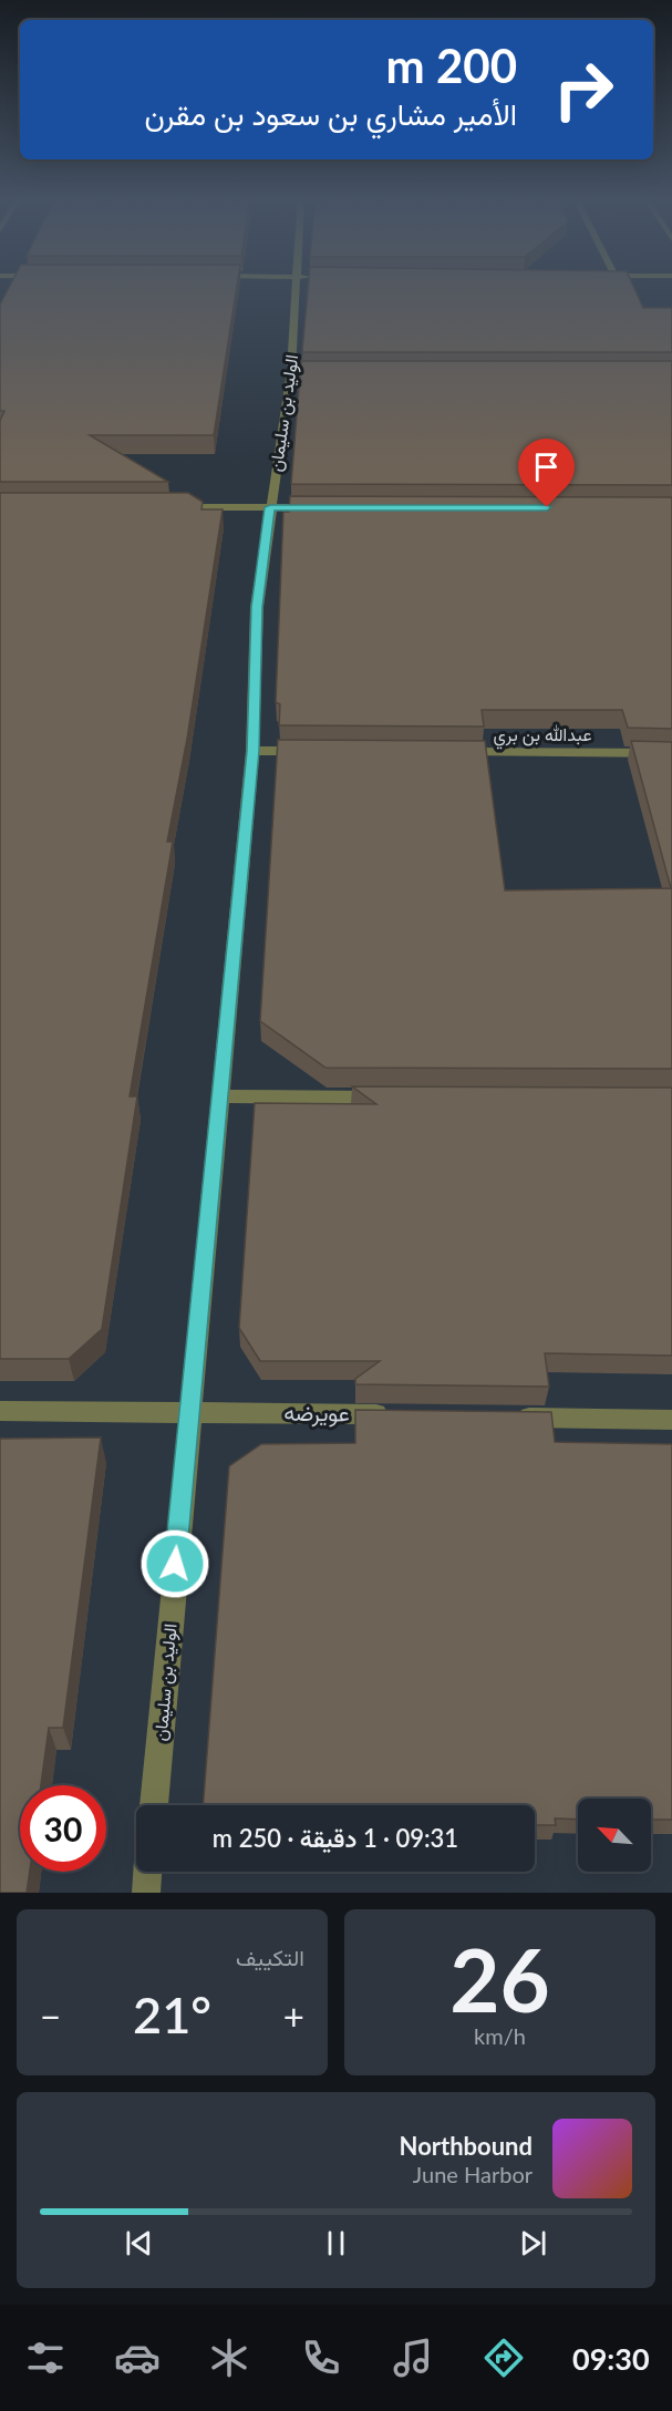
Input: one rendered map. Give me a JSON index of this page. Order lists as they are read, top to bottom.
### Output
{
  "streets": {
    "street": ["الوليد بن سليمان", "عبدالله بن بري", "عويرضه"]
  },
  "crossings": [
    ["الوليد بن سليمان", "عويرضه"]
  ],
  "north": "top left",
  "page": {
    "turn": ["200 m", "الأمير مشاري بن سعود بن مقرن"],
    "limit": "30",
    "trip": "09:31 · 1 دقيقة · 250 m",
    "tile": [
      ["26", "km/h"],
      "التكييف"
    ],
    "heat": ["−", "21°", "+"],
    "song": ["Northbound", "June Harbor"],
    "tabs": "09:30"
  }
}
